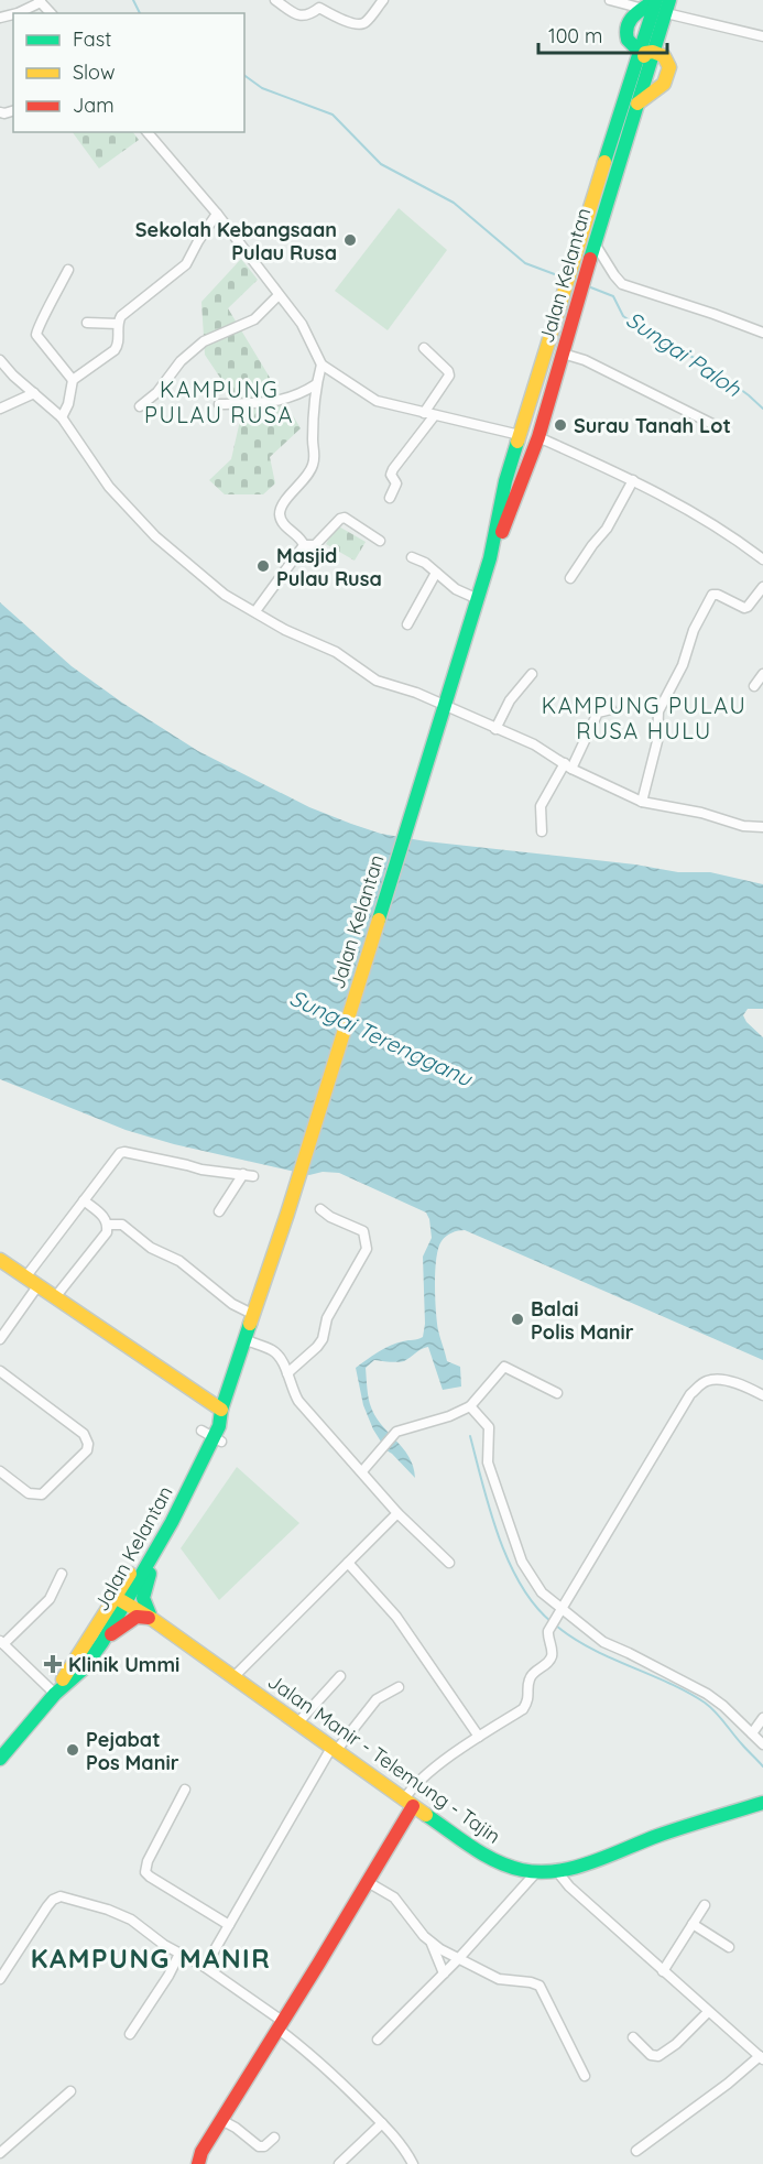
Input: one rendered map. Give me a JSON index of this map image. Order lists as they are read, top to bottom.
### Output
{
  "streets": {
    "main road": ["Jalan Kelantan", "Jalan Manir - Telemung - Tajin"]
  },
  "crossings": [
    ["Jalan Kelantan", "Jalan Manir - Telemung - Tajin"]
  ],
  "districts": ["KAMPUNG PULAU RUSA", "KAMPUNG PULAU RUSA HULU", "KAMPUNG MANIR"],
  "water": ["Sungai Paloh", "Sungai Terengganu"],
  "places": {
    "other": [
      "Sekolah Kebangsaan Pulau Rusa",
      "Surau Tanah Lot",
      "Masjid Pulau Rusa",
      "Balai Polis Manir",
      "Pejabat Pos Manir"
    ],
    "health": ["Klinik Ummi"]
  },
  "legend": ["Fast", "Slow", "Jam"],
  "scale_bar": "100 m"
}
